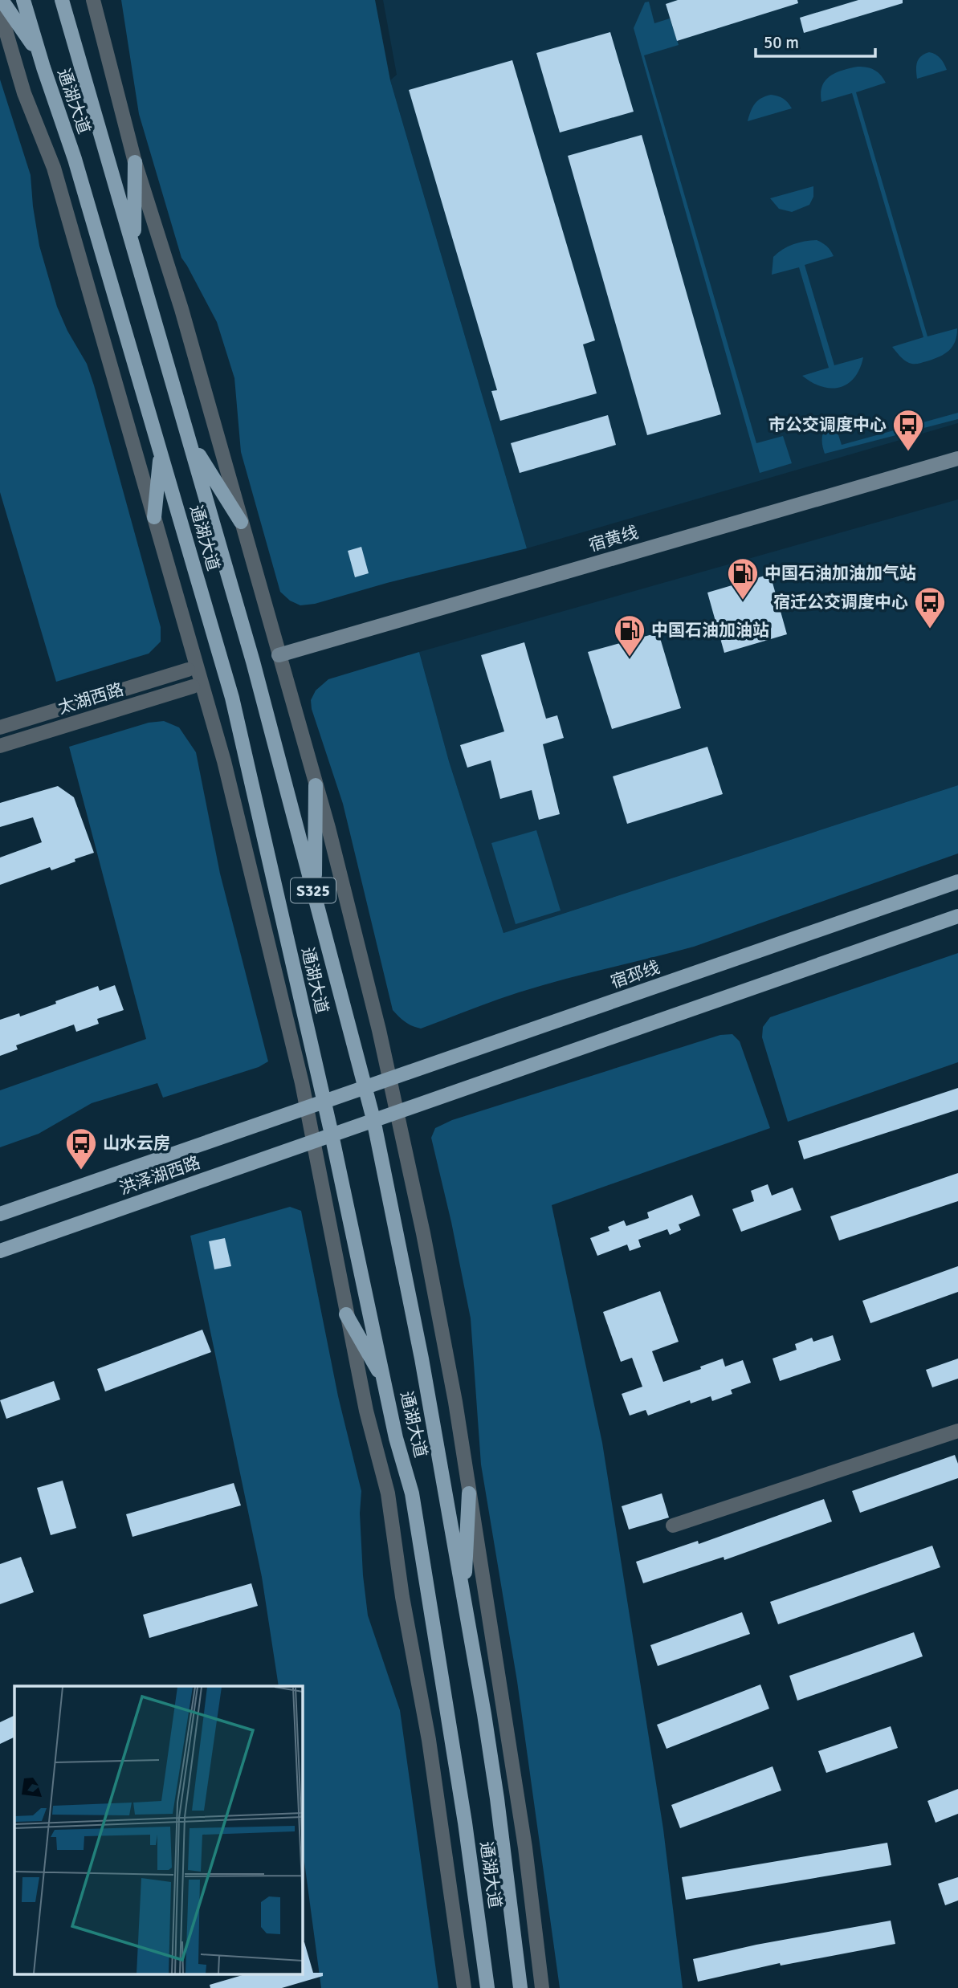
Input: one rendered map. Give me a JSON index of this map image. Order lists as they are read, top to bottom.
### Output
{
  "streets": {
    "main road": [
      "通湖大道",
      "宿黄线",
      "S325",
      "宿邳线",
      "洪泽湖西路"
    ],
    "street": ["太湖西路"]
  },
  "crossings": [
    ["通湖大道", "宿邳线"],
    ["通湖大道", "洪泽湖西路"],
    ["宿邳线", "洪泽湖西路"]
  ],
  "places": {
    "bus stop": ["市公交调度中心", "宿迁公交调度中心", "山水云房"],
    "fuel station": ["中国石油加油加气站", "中国石油加油站"]
  },
  "scale_bar": "50 m"
}
